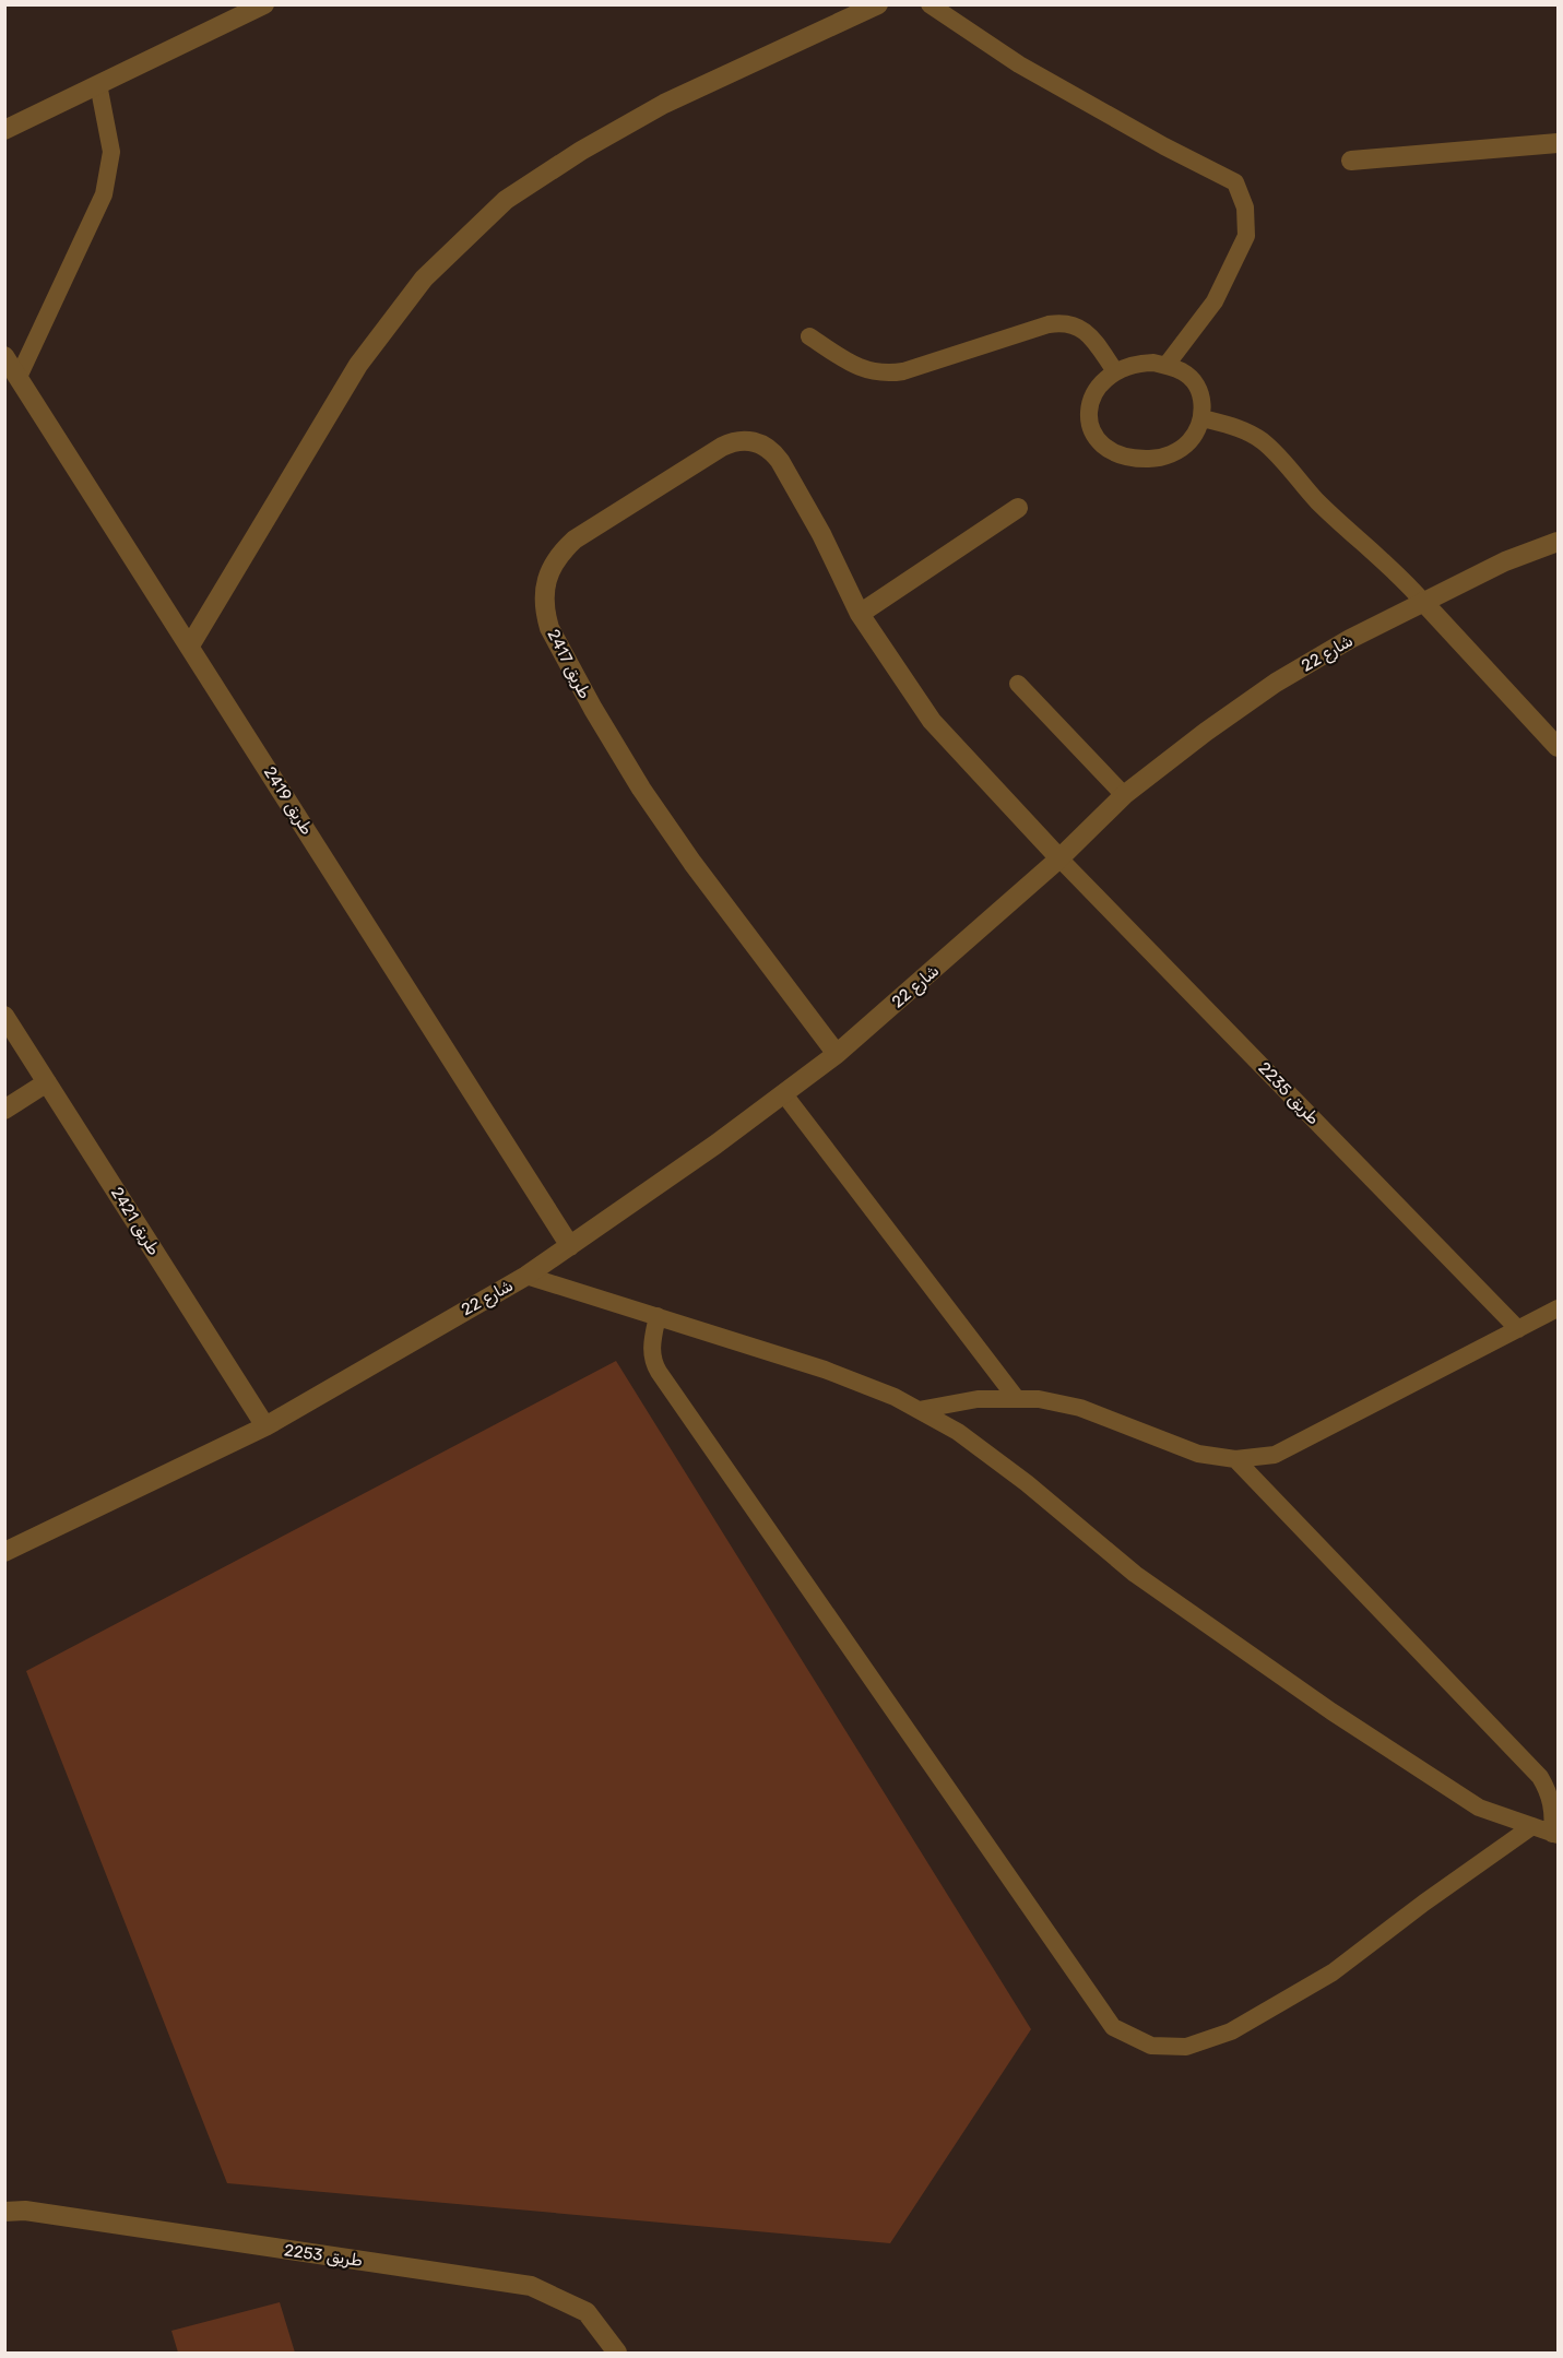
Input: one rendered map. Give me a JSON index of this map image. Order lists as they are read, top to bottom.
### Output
{
  "streets": {
    "street": [
      "شارع 22",
      "طريق 2417",
      "طريق 2419",
      "طريق 2421",
      "طريق 2253"
    ],
    "lane": ["طريق 2235"]
  },
  "crossings": [
    ["شارع 22", "طريق 2417"],
    ["شارع 22", "طريق 2419"],
    ["شارع 22", "طريق 2235"],
    ["شارع 22", "طريق 2421"],
    ["طريق 2417", "طريق 2235"]
  ]
}
